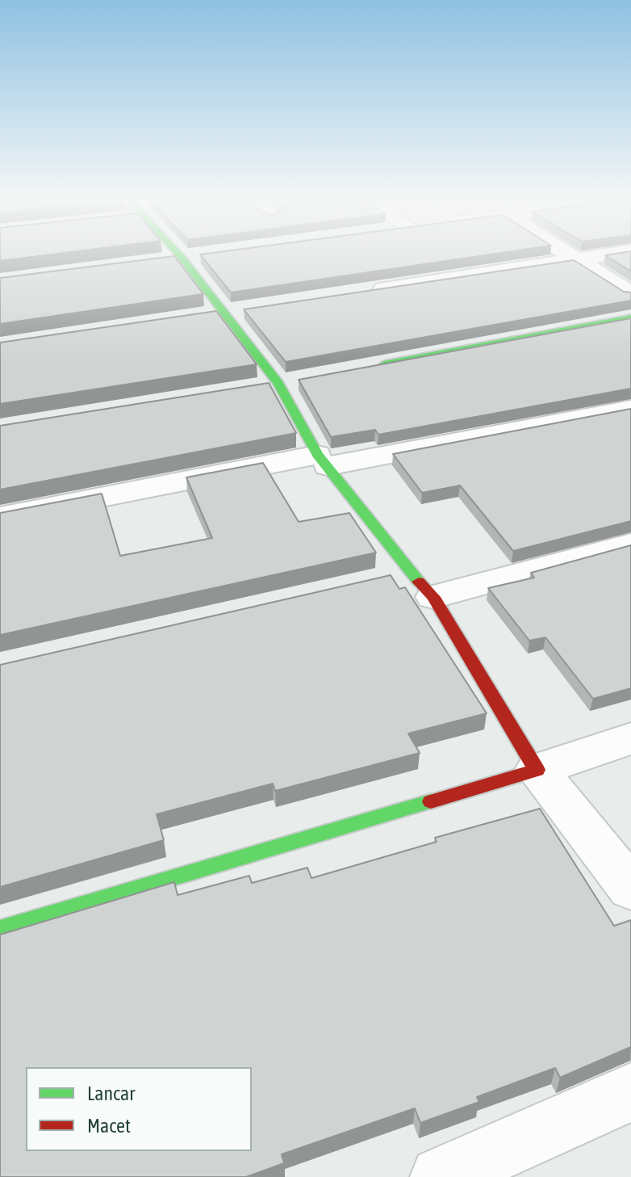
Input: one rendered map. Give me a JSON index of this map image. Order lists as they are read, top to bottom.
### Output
{
  "legend": ["Lancar", "Macet"]
}
